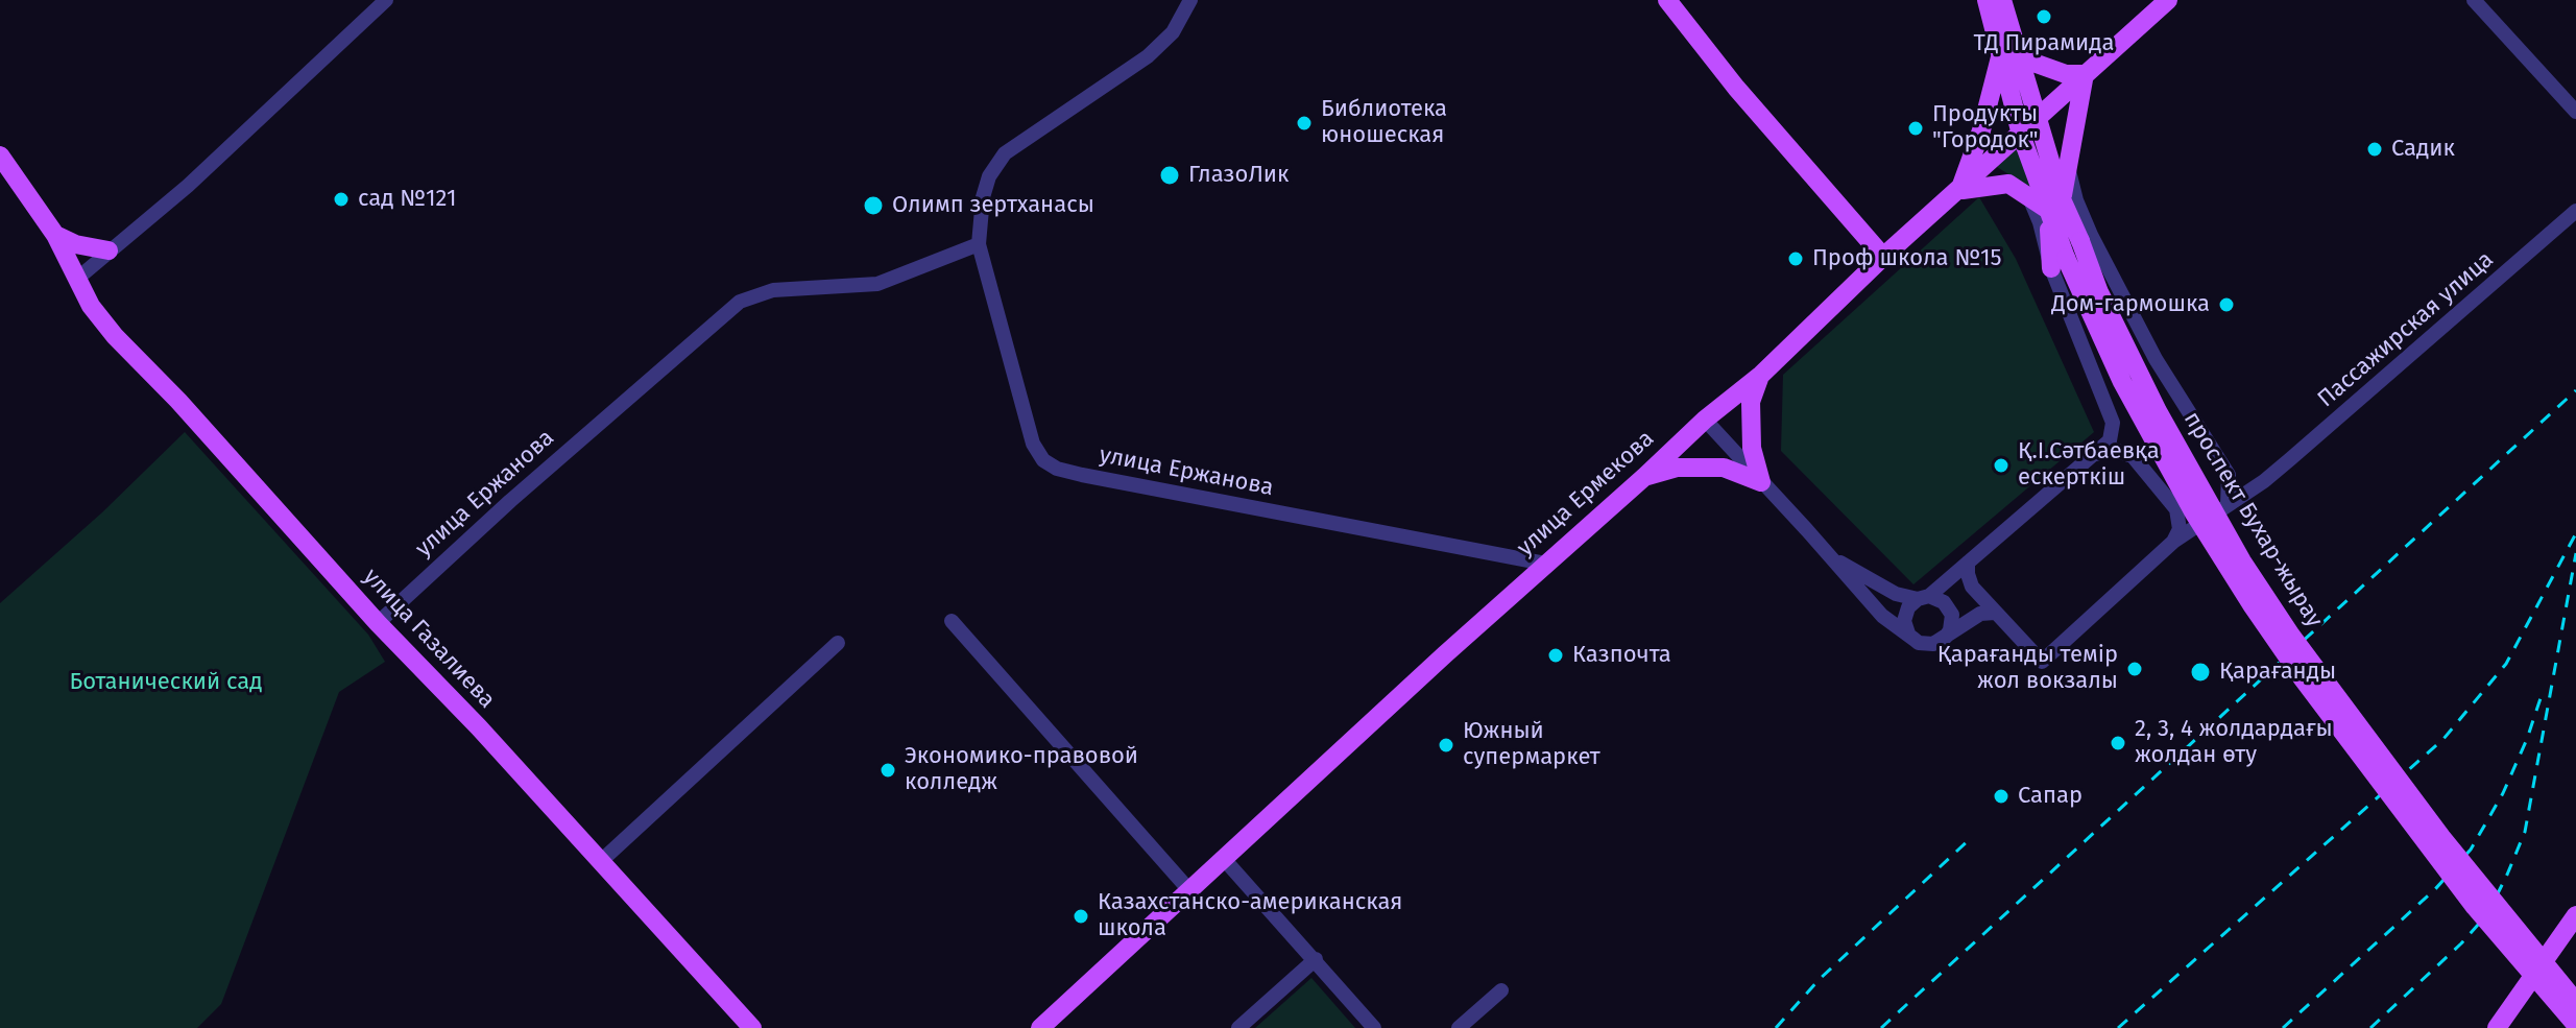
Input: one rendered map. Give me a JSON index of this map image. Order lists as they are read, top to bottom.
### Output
{
  "streets": {
    "main road": ["улица Ермекова", "проспект Бухар-жырау", "улица Газалиева"],
    "street": ["Пассажирская улица", "улица Ержанова"]
  },
  "crossings": [
    ["улица Ержанова", "улица Ермекова"],
    ["улица Ержанова", "улица Газалиева"],
    ["улица Ермекова", "проспект Бухар-жырау"]
  ],
  "parks": ["Ботанический сад"],
  "places": [
    "ТД Пирамида",
    "Библиотека юношеская",
    "Продукты \"Городок\"",
    "Садик",
    "ГлазоЛик",
    "сад №121",
    "Олимп зертханасы",
    "Проф школа №15",
    "Дом-гармошка",
    "Қ.І.Сәтбаевқа ескерткіш",
    "Казпочта",
    "Қарағанды темір жол вокзалы",
    "Қарағанды",
    "2, 3, 4 жолдардағы жолдан өту",
    "Южный супермаркет",
    "Экономико-правовой колледж",
    "Сапар",
    "Казахстанско-американская школа"
  ]
}
